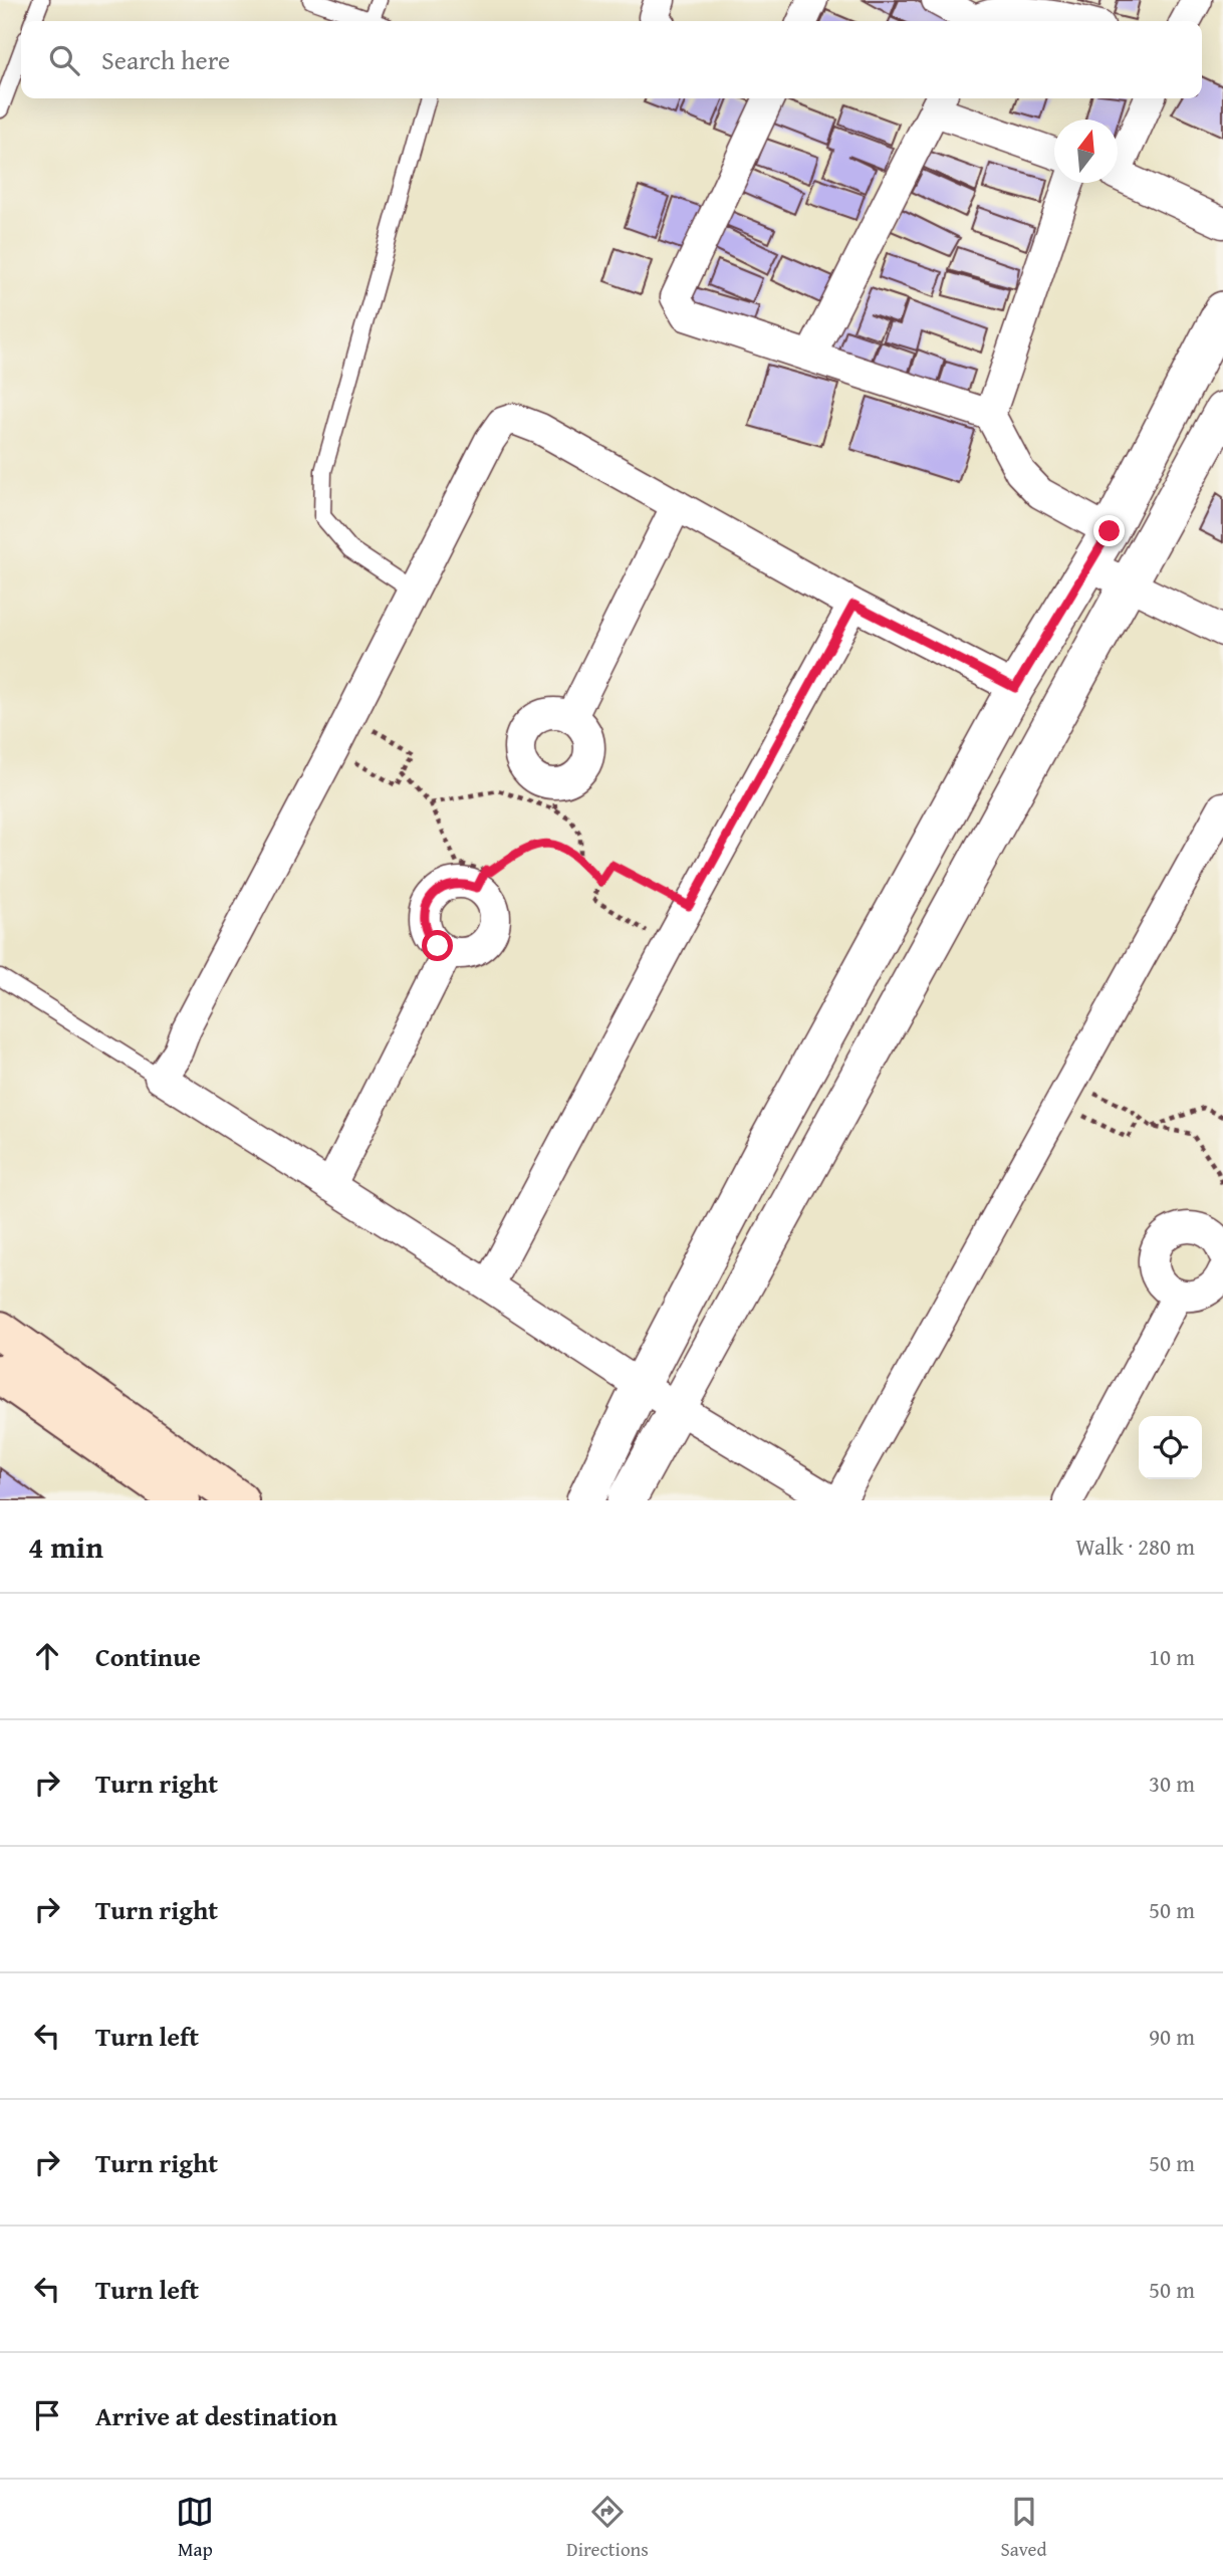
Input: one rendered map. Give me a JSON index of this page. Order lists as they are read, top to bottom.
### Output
{
  "north": "top",
  "page": {
    "search": "Search here",
    "heading": ["4 min", "Walk · 280 m"],
    "list": [
      ["Continue", "10 m"],
      ["Turn right", "30 m"],
      ["Turn right", "50 m"],
      ["Turn left", "90 m"],
      ["Turn right", "50 m"],
      ["Turn left", "50 m"],
      "Arrive at destination"
    ],
    "nav": ["Map", "Directions", "Saved"]
  }
}
